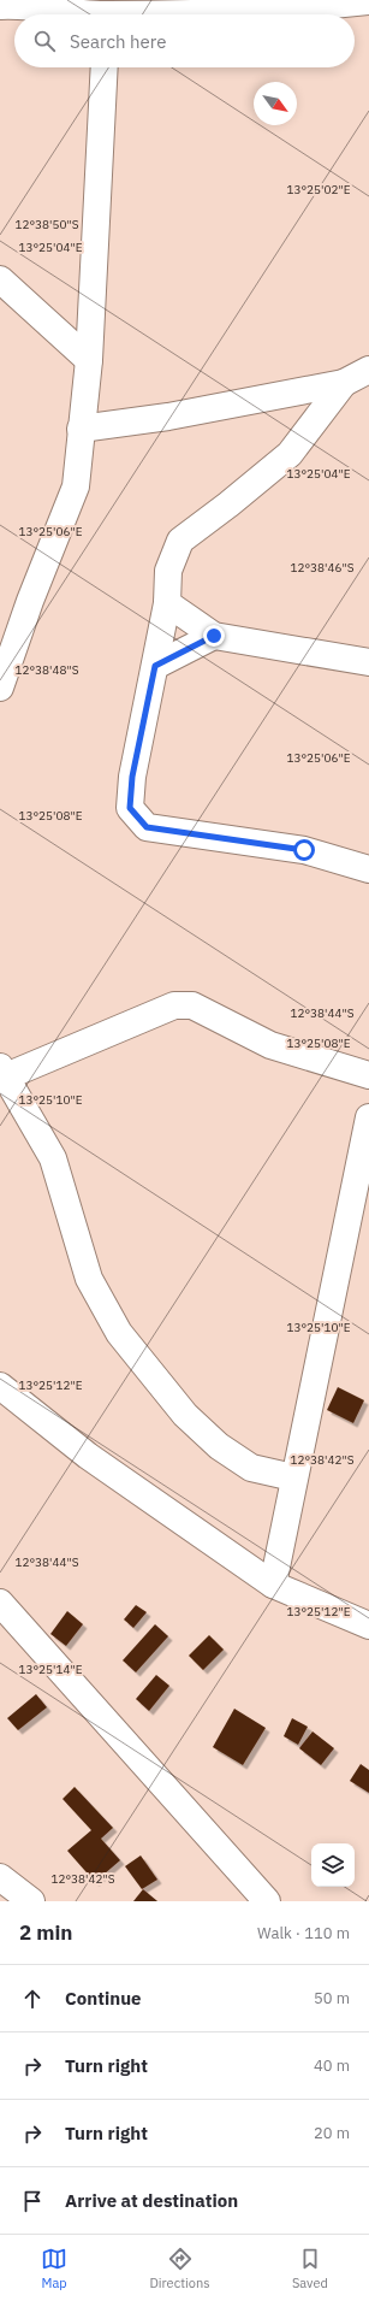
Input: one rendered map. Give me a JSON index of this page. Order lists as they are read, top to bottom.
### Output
{
  "north": "bottom right",
  "page": {
    "search": "Search here",
    "heading": ["2 min", "Walk · 110 m"],
    "list": [
      ["Continue", "50 m"],
      ["Turn right", "40 m"],
      ["Turn right", "20 m"],
      "Arrive at destination"
    ],
    "nav": ["Map", "Directions", "Saved"]
  },
  "coordinates": [
    "13°25'02\"E",
    "12°38'50\"S",
    "13°25'04\"E",
    "13°25'06\"E",
    "12°38'46\"S",
    "12°38'48\"S",
    "13°25'08\"E",
    "12°38'44\"S",
    "13°25'10\"E",
    "13°25'12\"E",
    "12°38'42\"S",
    "13°25'14\"E"
  ]
}
